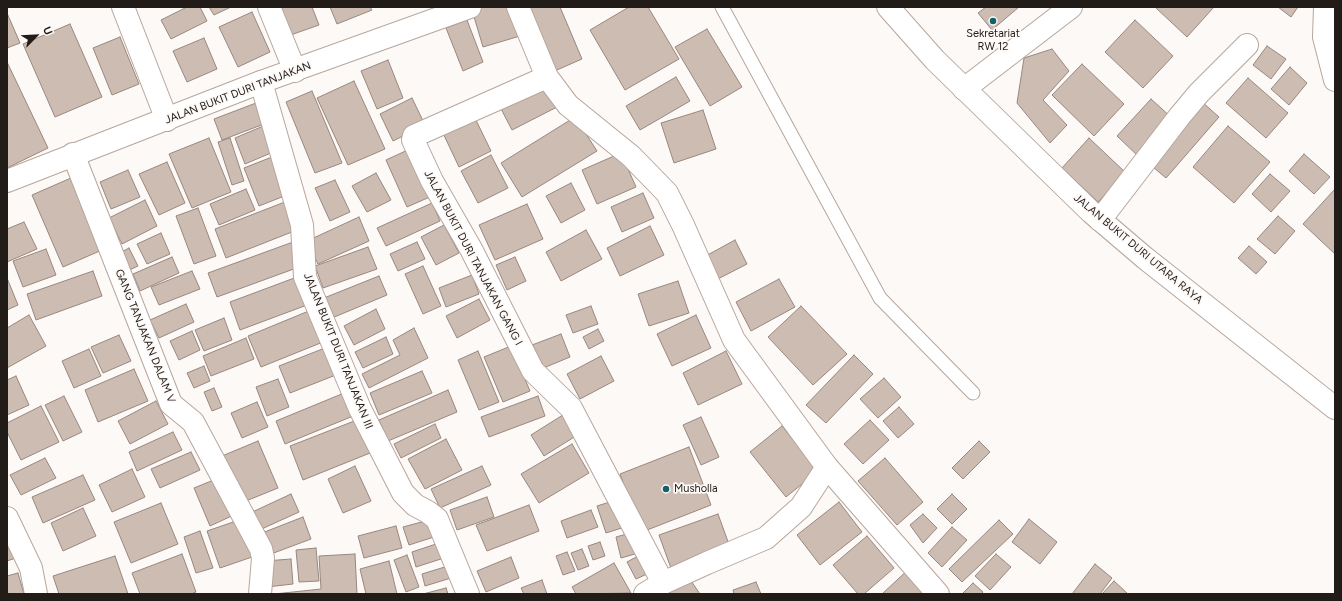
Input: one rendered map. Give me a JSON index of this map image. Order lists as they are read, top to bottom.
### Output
{
  "streets": {
    "street": [
      "JALAN BUKIT DURI TANJAKAN",
      "JALAN BUKIT DURI UTARA RAYA",
      "JALAN BUKIT DURI TANJAKAN GANG I",
      "GANG TANJAKAN DALAM V",
      "JALAN BUKIT DURI TANJAKAN III"
    ]
  },
  "crossings": [
    ["JALAN BUKIT DURI TANJAKAN", "GANG TANJAKAN DALAM V"],
    ["JALAN BUKIT DURI TANJAKAN", "JALAN BUKIT DURI TANJAKAN III"]
  ],
  "places": ["Sekretariat RW 12", "Musholla"],
  "north": "top right"
}
